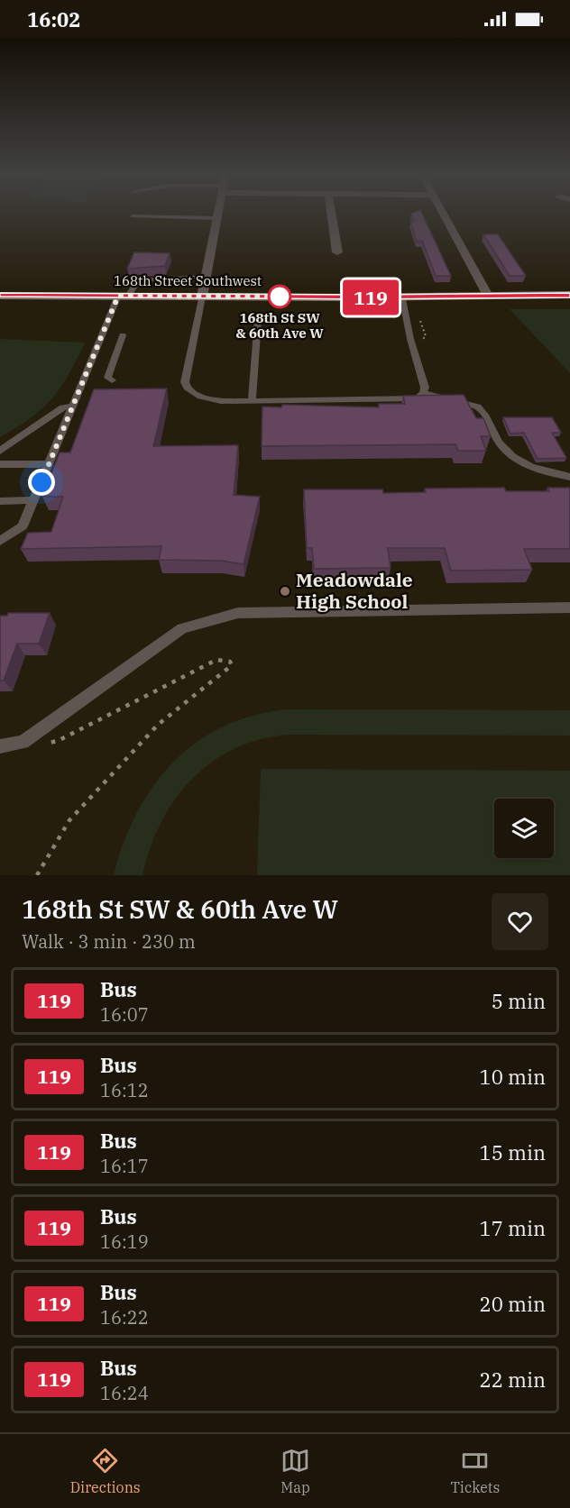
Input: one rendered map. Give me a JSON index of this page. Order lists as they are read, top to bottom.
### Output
{
  "streets": {
    "main road": ["168th Street Southwest"]
  },
  "places": ["168th St SW & 60th Ave W", "Meadowdale High School"],
  "lines": ["bus line 119"],
  "page": {
    "status": "16:02",
    "on_map": "119",
    "heading": ["168th St SW & 60th Ave W", "Walk · 3 min · 230 m"],
    "list": [
      {
        "mark": "119",
        "name": "Bus",
        "note": "16:07",
        "value": "5 min"
      },
      {
        "mark": "119",
        "name": "Bus",
        "note": "16:12",
        "value": "10 min"
      },
      {
        "mark": "119",
        "name": "Bus",
        "note": "16:17",
        "value": "15 min"
      },
      {
        "mark": "119",
        "name": "Bus",
        "note": "16:19",
        "value": "17 min"
      },
      {
        "mark": "119",
        "name": "Bus",
        "note": "16:22",
        "value": "20 min"
      },
      {
        "mark": "119",
        "name": "Bus",
        "note": "16:24",
        "value": "22 min"
      }
    ],
    "tabs": ["Directions", "Map", "Tickets"]
  }
}
